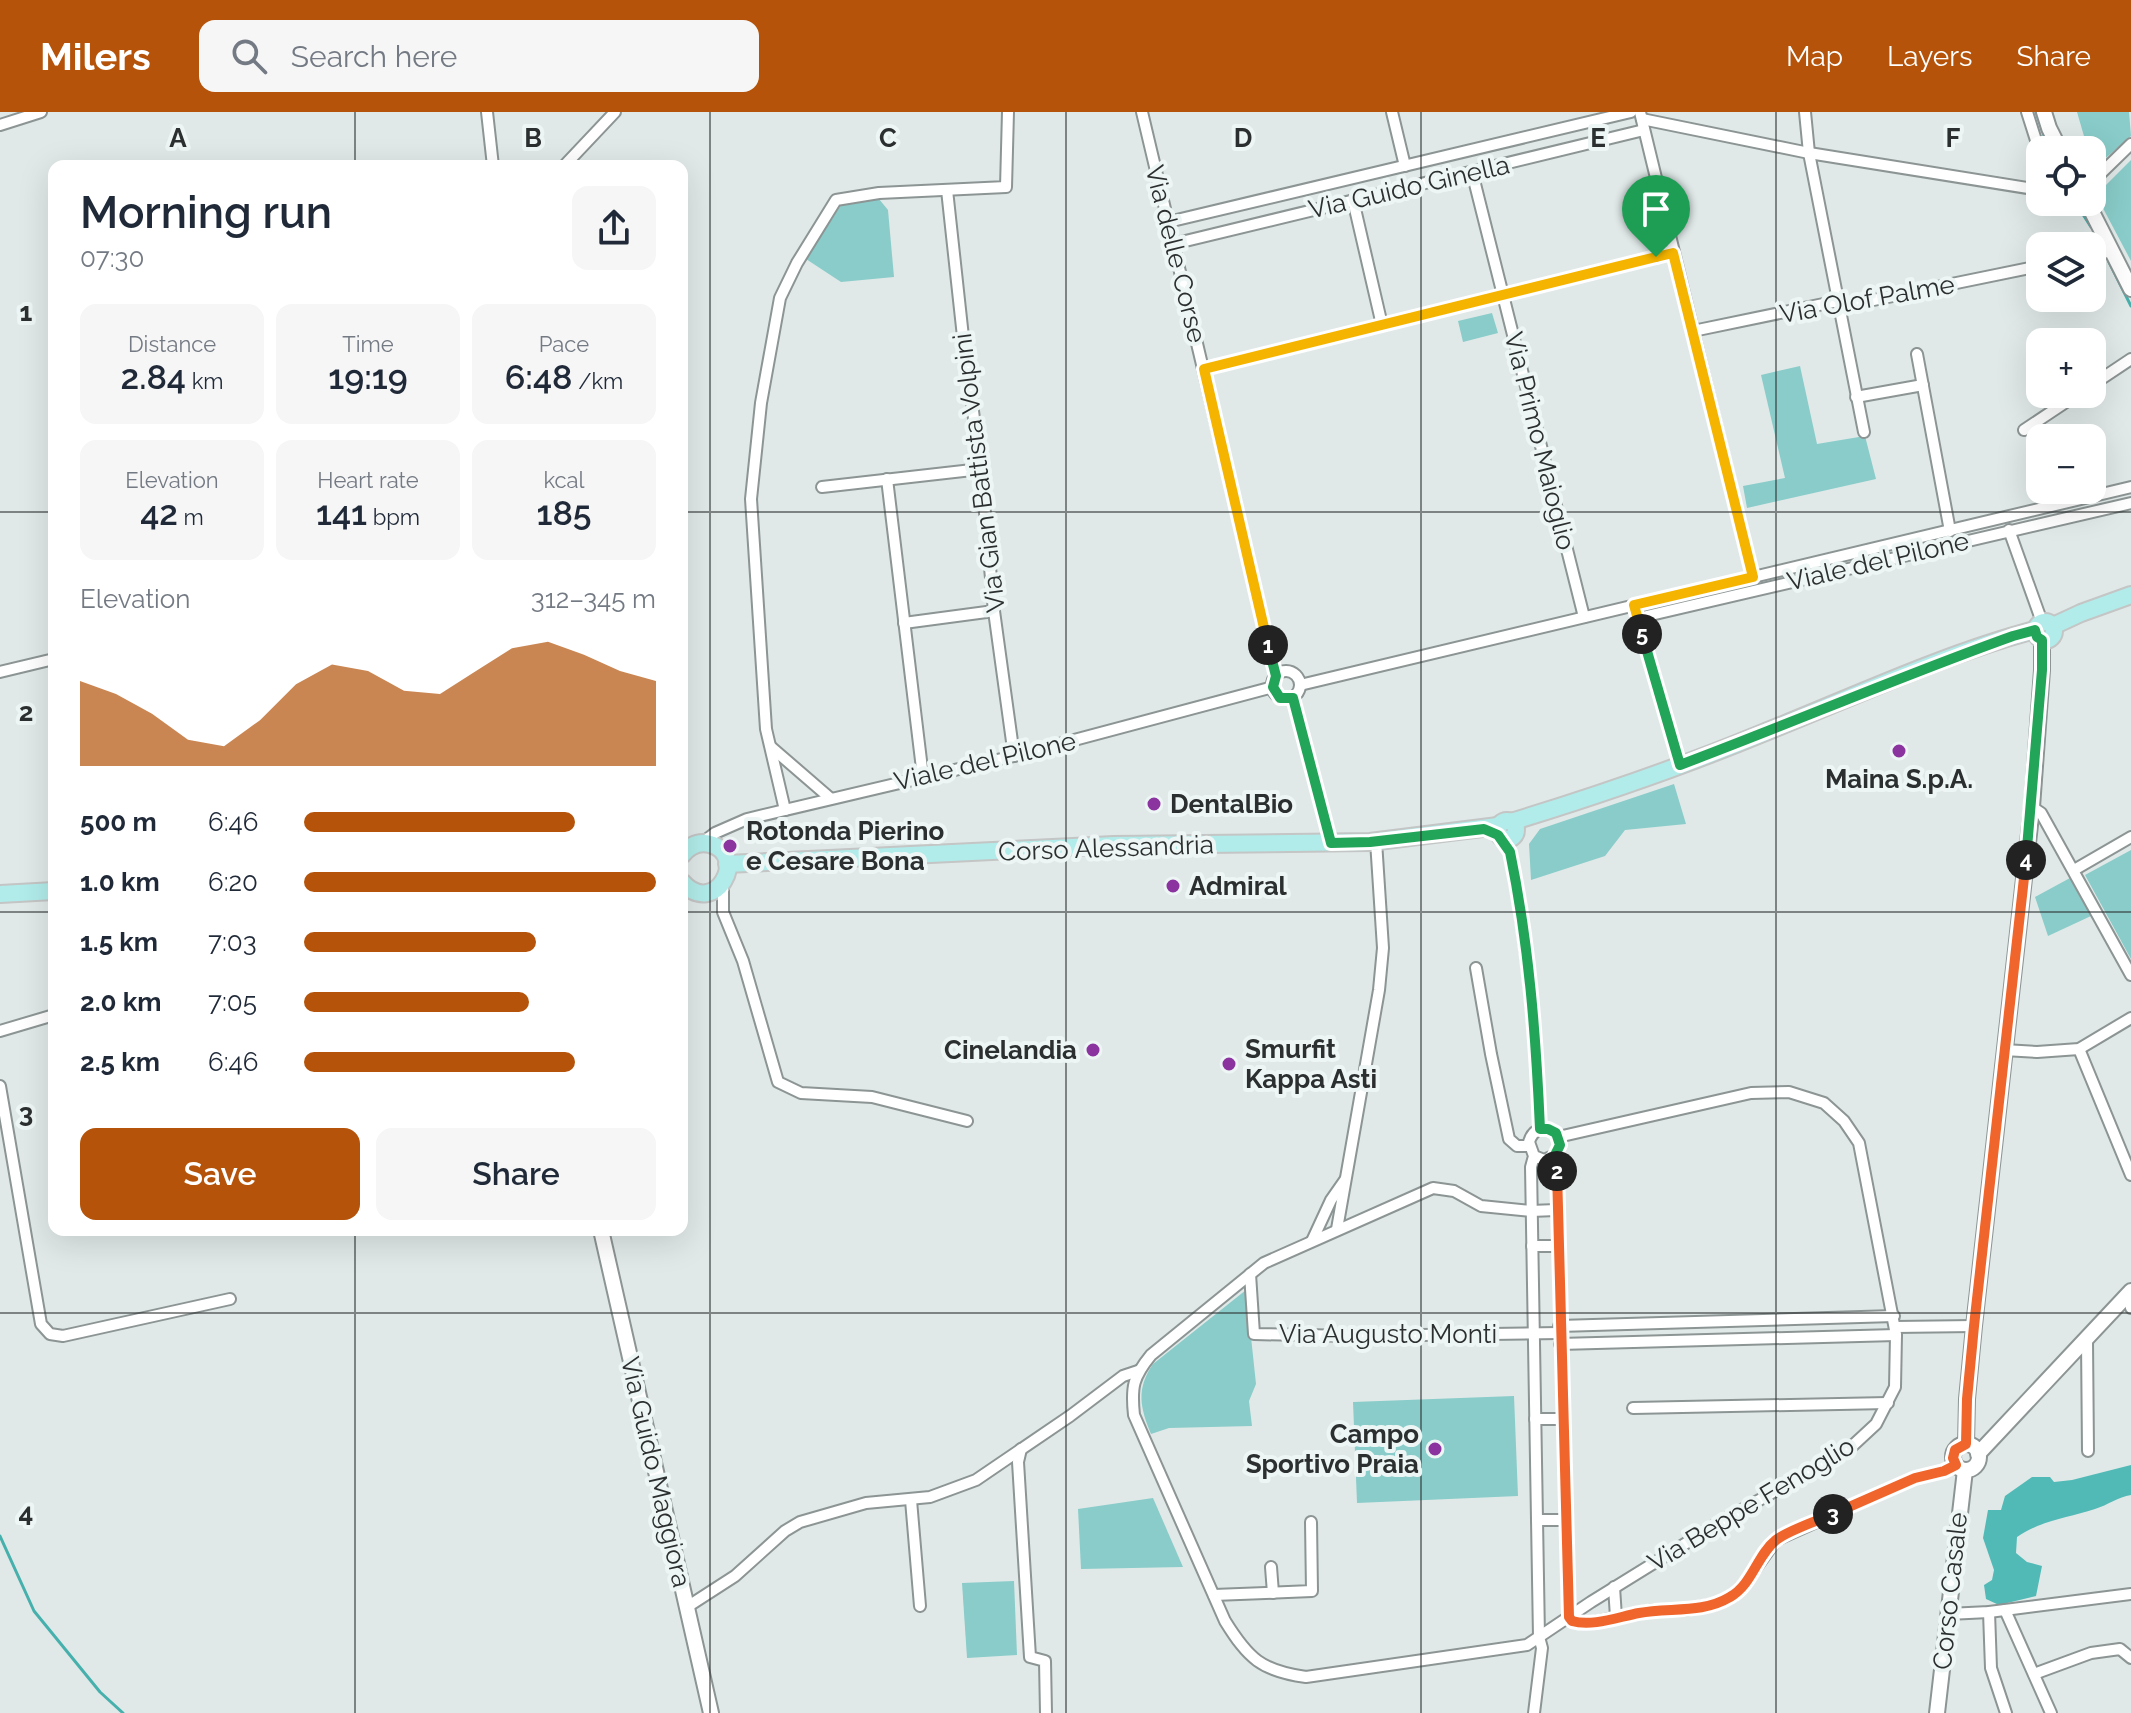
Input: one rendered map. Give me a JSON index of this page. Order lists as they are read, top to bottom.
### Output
{
  "streets": {
    "main road": ["Corso Alessandria"],
    "street": [
      "Via Guido Ginella",
      "Via delle Corse",
      "Via Olof Palme",
      "Via Primo Maioglio",
      "Via Gian Battista Volpini",
      "Viale del Pilone",
      "Via Augusto Monti",
      "Via Guido Maggiora",
      "Via Beppe Fenoglio",
      "Corso Casale"
    ]
  },
  "crossings": [
    ["Via Guido Ginella", "Via delle Corse"],
    ["Via Guido Ginella", "Via Primo Maioglio"],
    ["Via delle Corse", "Viale del Pilone"],
    ["Via Primo Maioglio", "Viale del Pilone"],
    ["Via Gian Battista Volpini", "Viale del Pilone"],
    ["Via Augusto Monti", "Via Beppe Fenoglio"]
  ],
  "places": [
    "Maina S.p.A.",
    "DentalBio",
    "Rotonda Pierino e Cesare Bona",
    "Admiral",
    "Cinelandia",
    "Smurfit Kappa Asti",
    "Campo Sportivo Praia"
  ],
  "page": {
    "header": "Milers",
    "search": "Search here",
    "nav": ["Map", "Layers", "Share"],
    "map_buttons": ["+", "−"],
    "heading": ["Morning run", "07:30"],
    "stats": [
      ["Distance", "2.84 km"],
      ["Time", "19:19"],
      ["Pace", "6:48 /km"],
      ["Elevation", "42 m"],
      ["Heart rate", "141 bpm"],
      ["kcal", "185"]
    ],
    "chart": ["Elevation", "312–345 m"],
    "pins": [
      "5",
      "1",
      "4",
      "2",
      "3"
    ],
    "list": [
      {
        "name": "500 m",
        "note": "6:46"
      },
      {
        "name": "1.0 km",
        "note": "6:20"
      },
      {
        "name": "1.5 km",
        "note": "7:03"
      },
      {
        "name": "2.0 km",
        "note": "7:05"
      },
      {
        "name": "2.5 km",
        "note": "6:46"
      }
    ],
    "buttons": ["Save", "Share"]
  },
  "grid": {
    "columns": [
      "A",
      "B",
      "C",
      "D",
      "E",
      "F"
    ],
    "rows": [
      "1",
      "2",
      "3",
      "4"
    ]
  }
}
